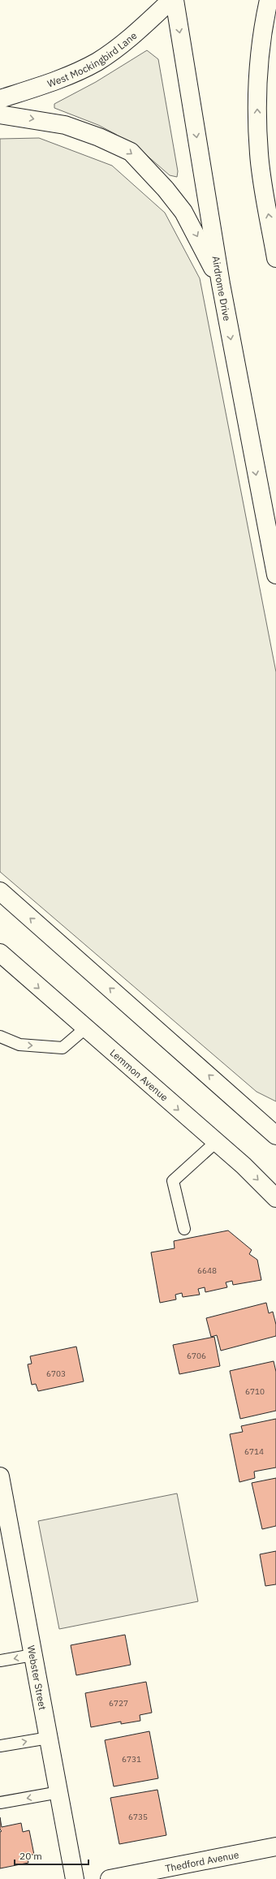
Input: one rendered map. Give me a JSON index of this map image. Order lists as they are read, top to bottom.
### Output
{
  "streets": {
    "main road": [
      "West Mockingbird Lane",
      "Airdrome Drive",
      "Lemmon Avenue",
      "Webster Street",
      "Thedford Avenue"
    ]
  },
  "house_numbers": [
    "6648",
    "6706",
    "6703",
    "6710",
    "6714",
    "6727",
    "6731",
    "6735"
  ],
  "scale_bar": "20 m"
}
